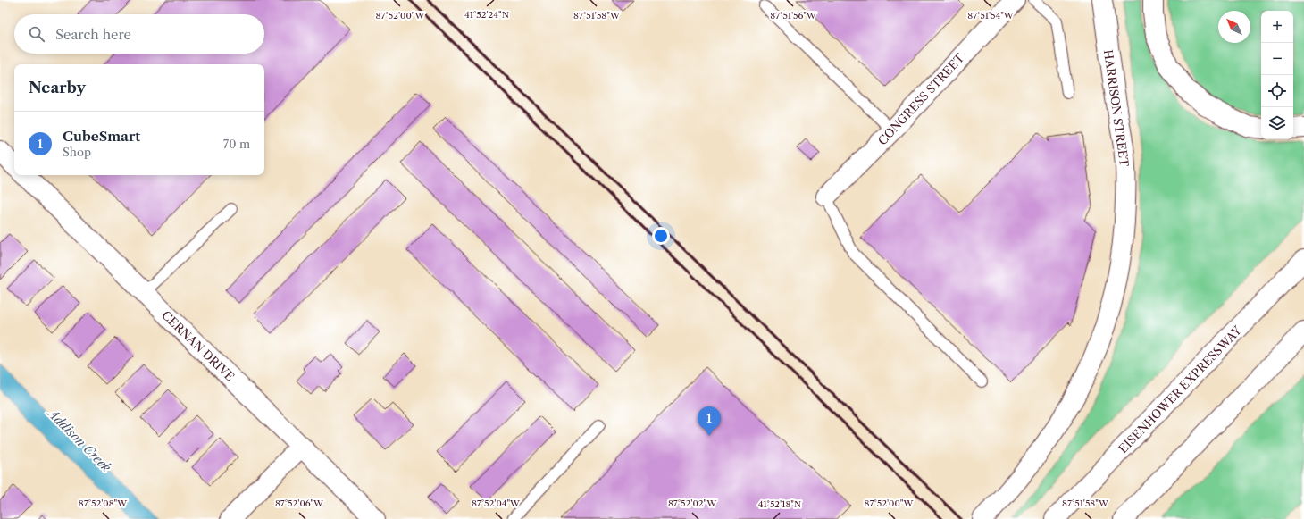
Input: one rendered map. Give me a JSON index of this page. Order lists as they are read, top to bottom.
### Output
{
  "streets": {
    "main road": [
      "CONGRESS STREET",
      "HARRISON STREET",
      "CERNAN DRIVE",
      "EISENHOWER EXPRESSWAY"
    ]
  },
  "water": ["Addison Creek"],
  "north": "top left",
  "page": {
    "map_buttons": ["+", "−"],
    "search": "Search here",
    "heading": "Nearby",
    "list": [
      {
        "mark": "1",
        "name": "CubeSmart",
        "note": "Shop",
        "value": "70 m"
      }
    ],
    "pins": "1"
  },
  "coordinates": [
    "41°52'24\"N",
    "87°52'00\"W",
    "87°51'58\"W",
    "87°51'54\"W",
    "87°51'56\"W",
    "87°52'08\"W",
    "87°52'06\"W",
    "87°52'04\"W",
    "87°52'02\"W",
    "41°52'18\"N"
  ]
}
